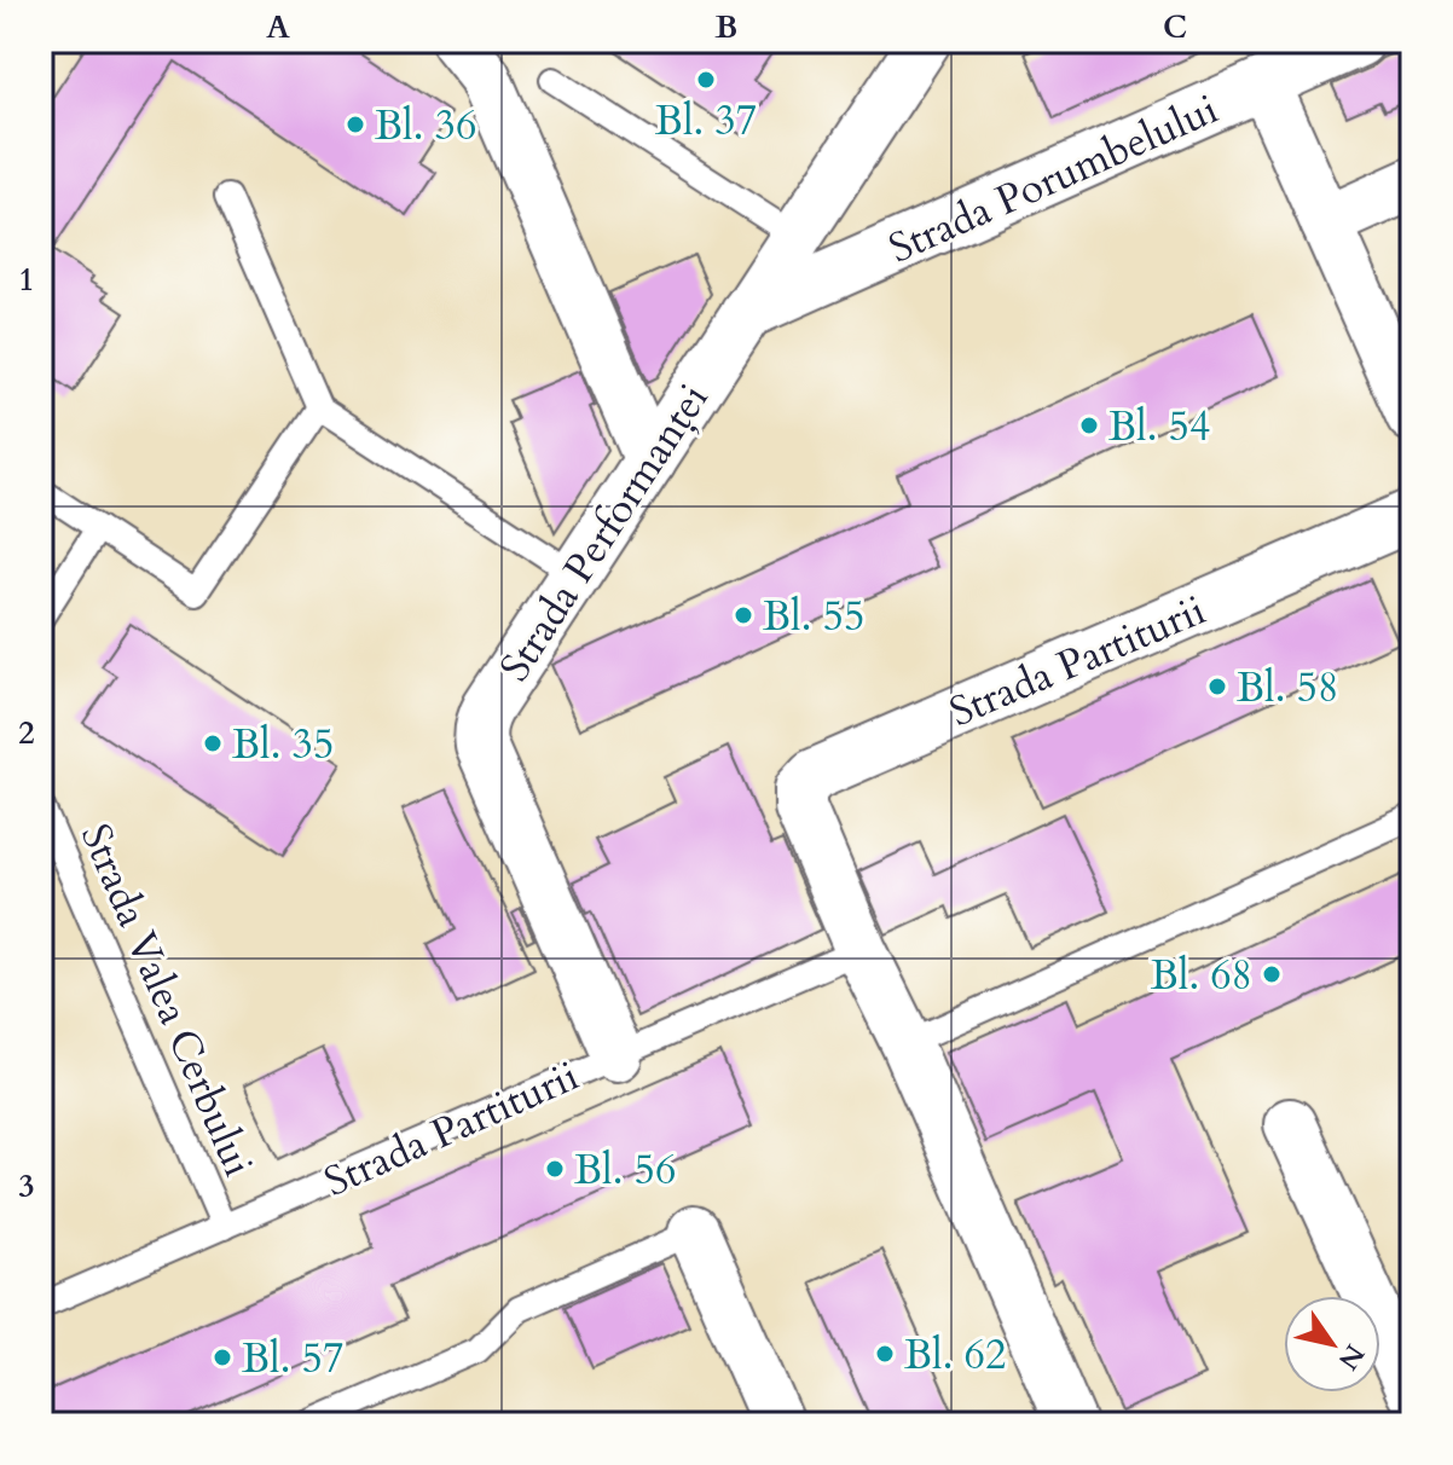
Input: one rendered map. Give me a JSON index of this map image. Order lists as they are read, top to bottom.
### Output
{
  "streets": {
    "street": ["Strada Porumbelului", "Strada Performanței", "Strada Partiturii"],
    "lane": ["Strada Valea Cerbului"]
  },
  "crossings": [
    ["Strada Porumbelului", "Strada Performanței"],
    ["Strada Performanței", "Strada Partiturii"],
    ["Strada Partiturii", "Strada Valea Cerbului"]
  ],
  "places": [
    "Bl. 37",
    "Bl. 36",
    "Bl. 54",
    "Bl. 55",
    "Bl. 58",
    "Bl. 35",
    "Bl. 68",
    "Bl. 56",
    "Bl. 62",
    "Bl. 57"
  ],
  "north": "bottom right",
  "grid": {
    "columns": ["A", "B", "C"],
    "rows": ["1", "2", "3"]
  }
}
